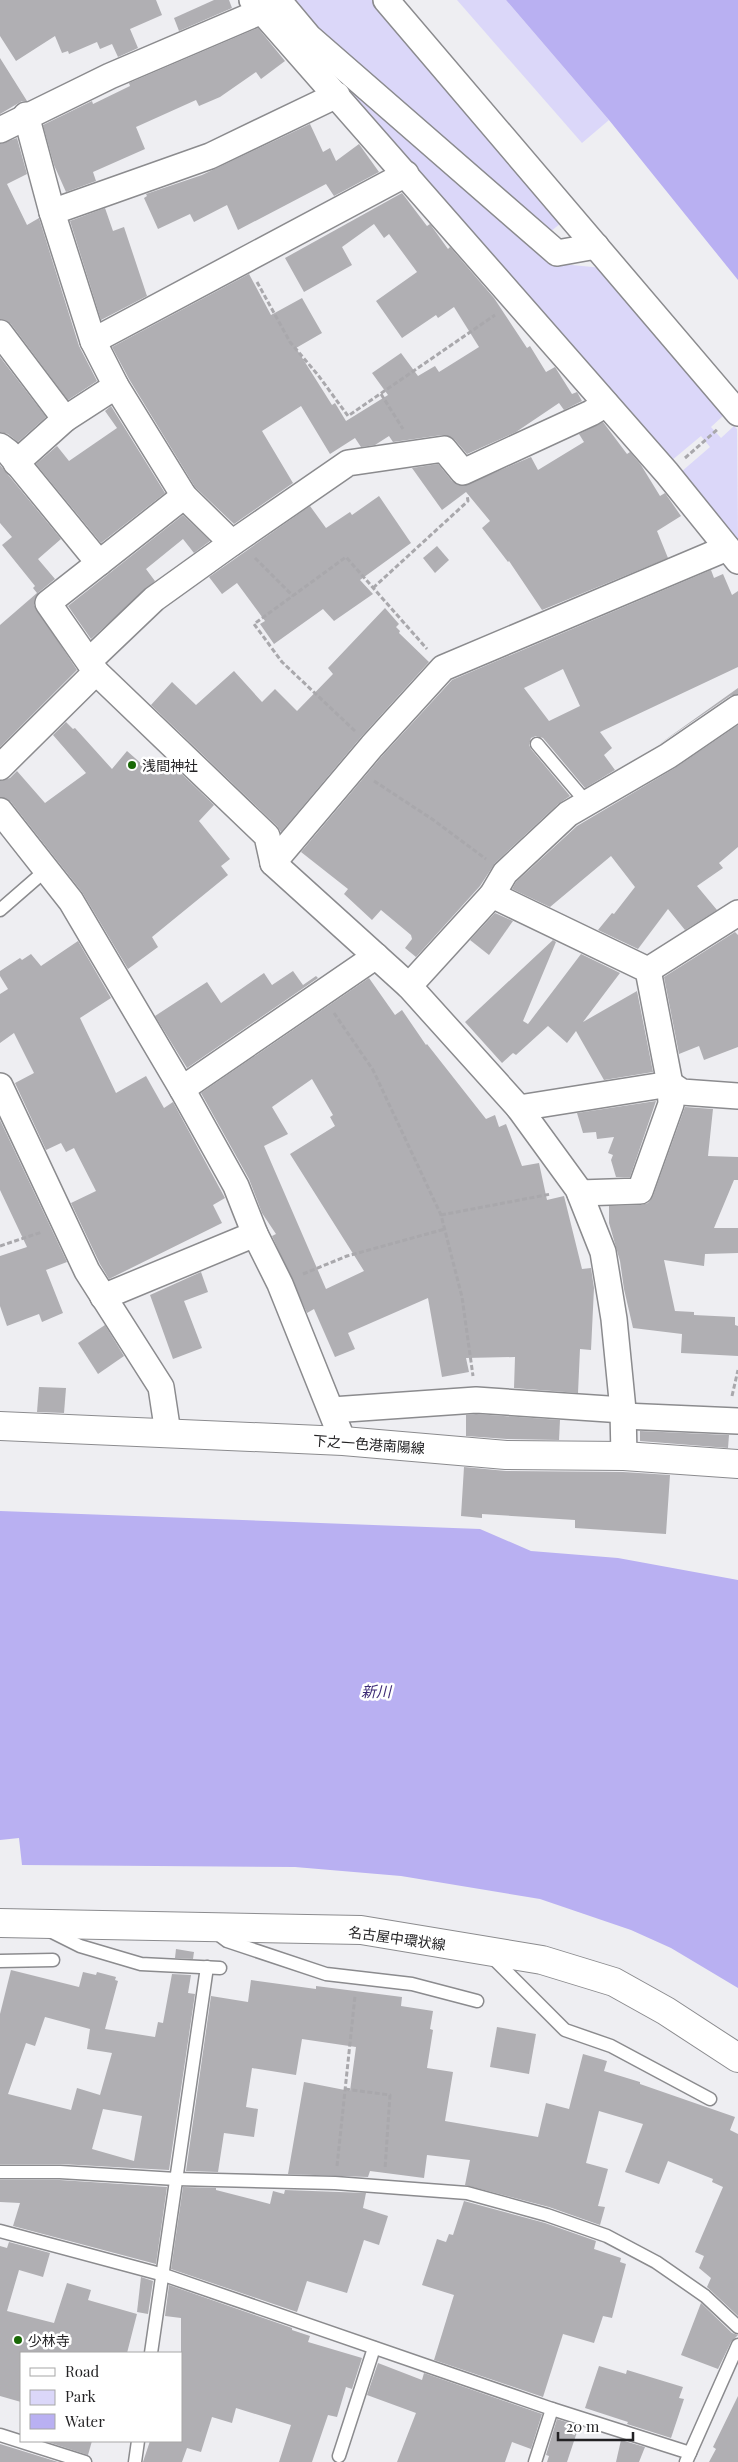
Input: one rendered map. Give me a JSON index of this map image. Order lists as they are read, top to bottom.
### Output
{
  "streets": {
    "main road": ["下之一色港南陽線", "名古屋中環状線"]
  },
  "water": ["新川"],
  "places": ["浅間神社", "少林寺"],
  "legend": ["Road", "Park", "Water"],
  "scale_bar": "20 m"
}
